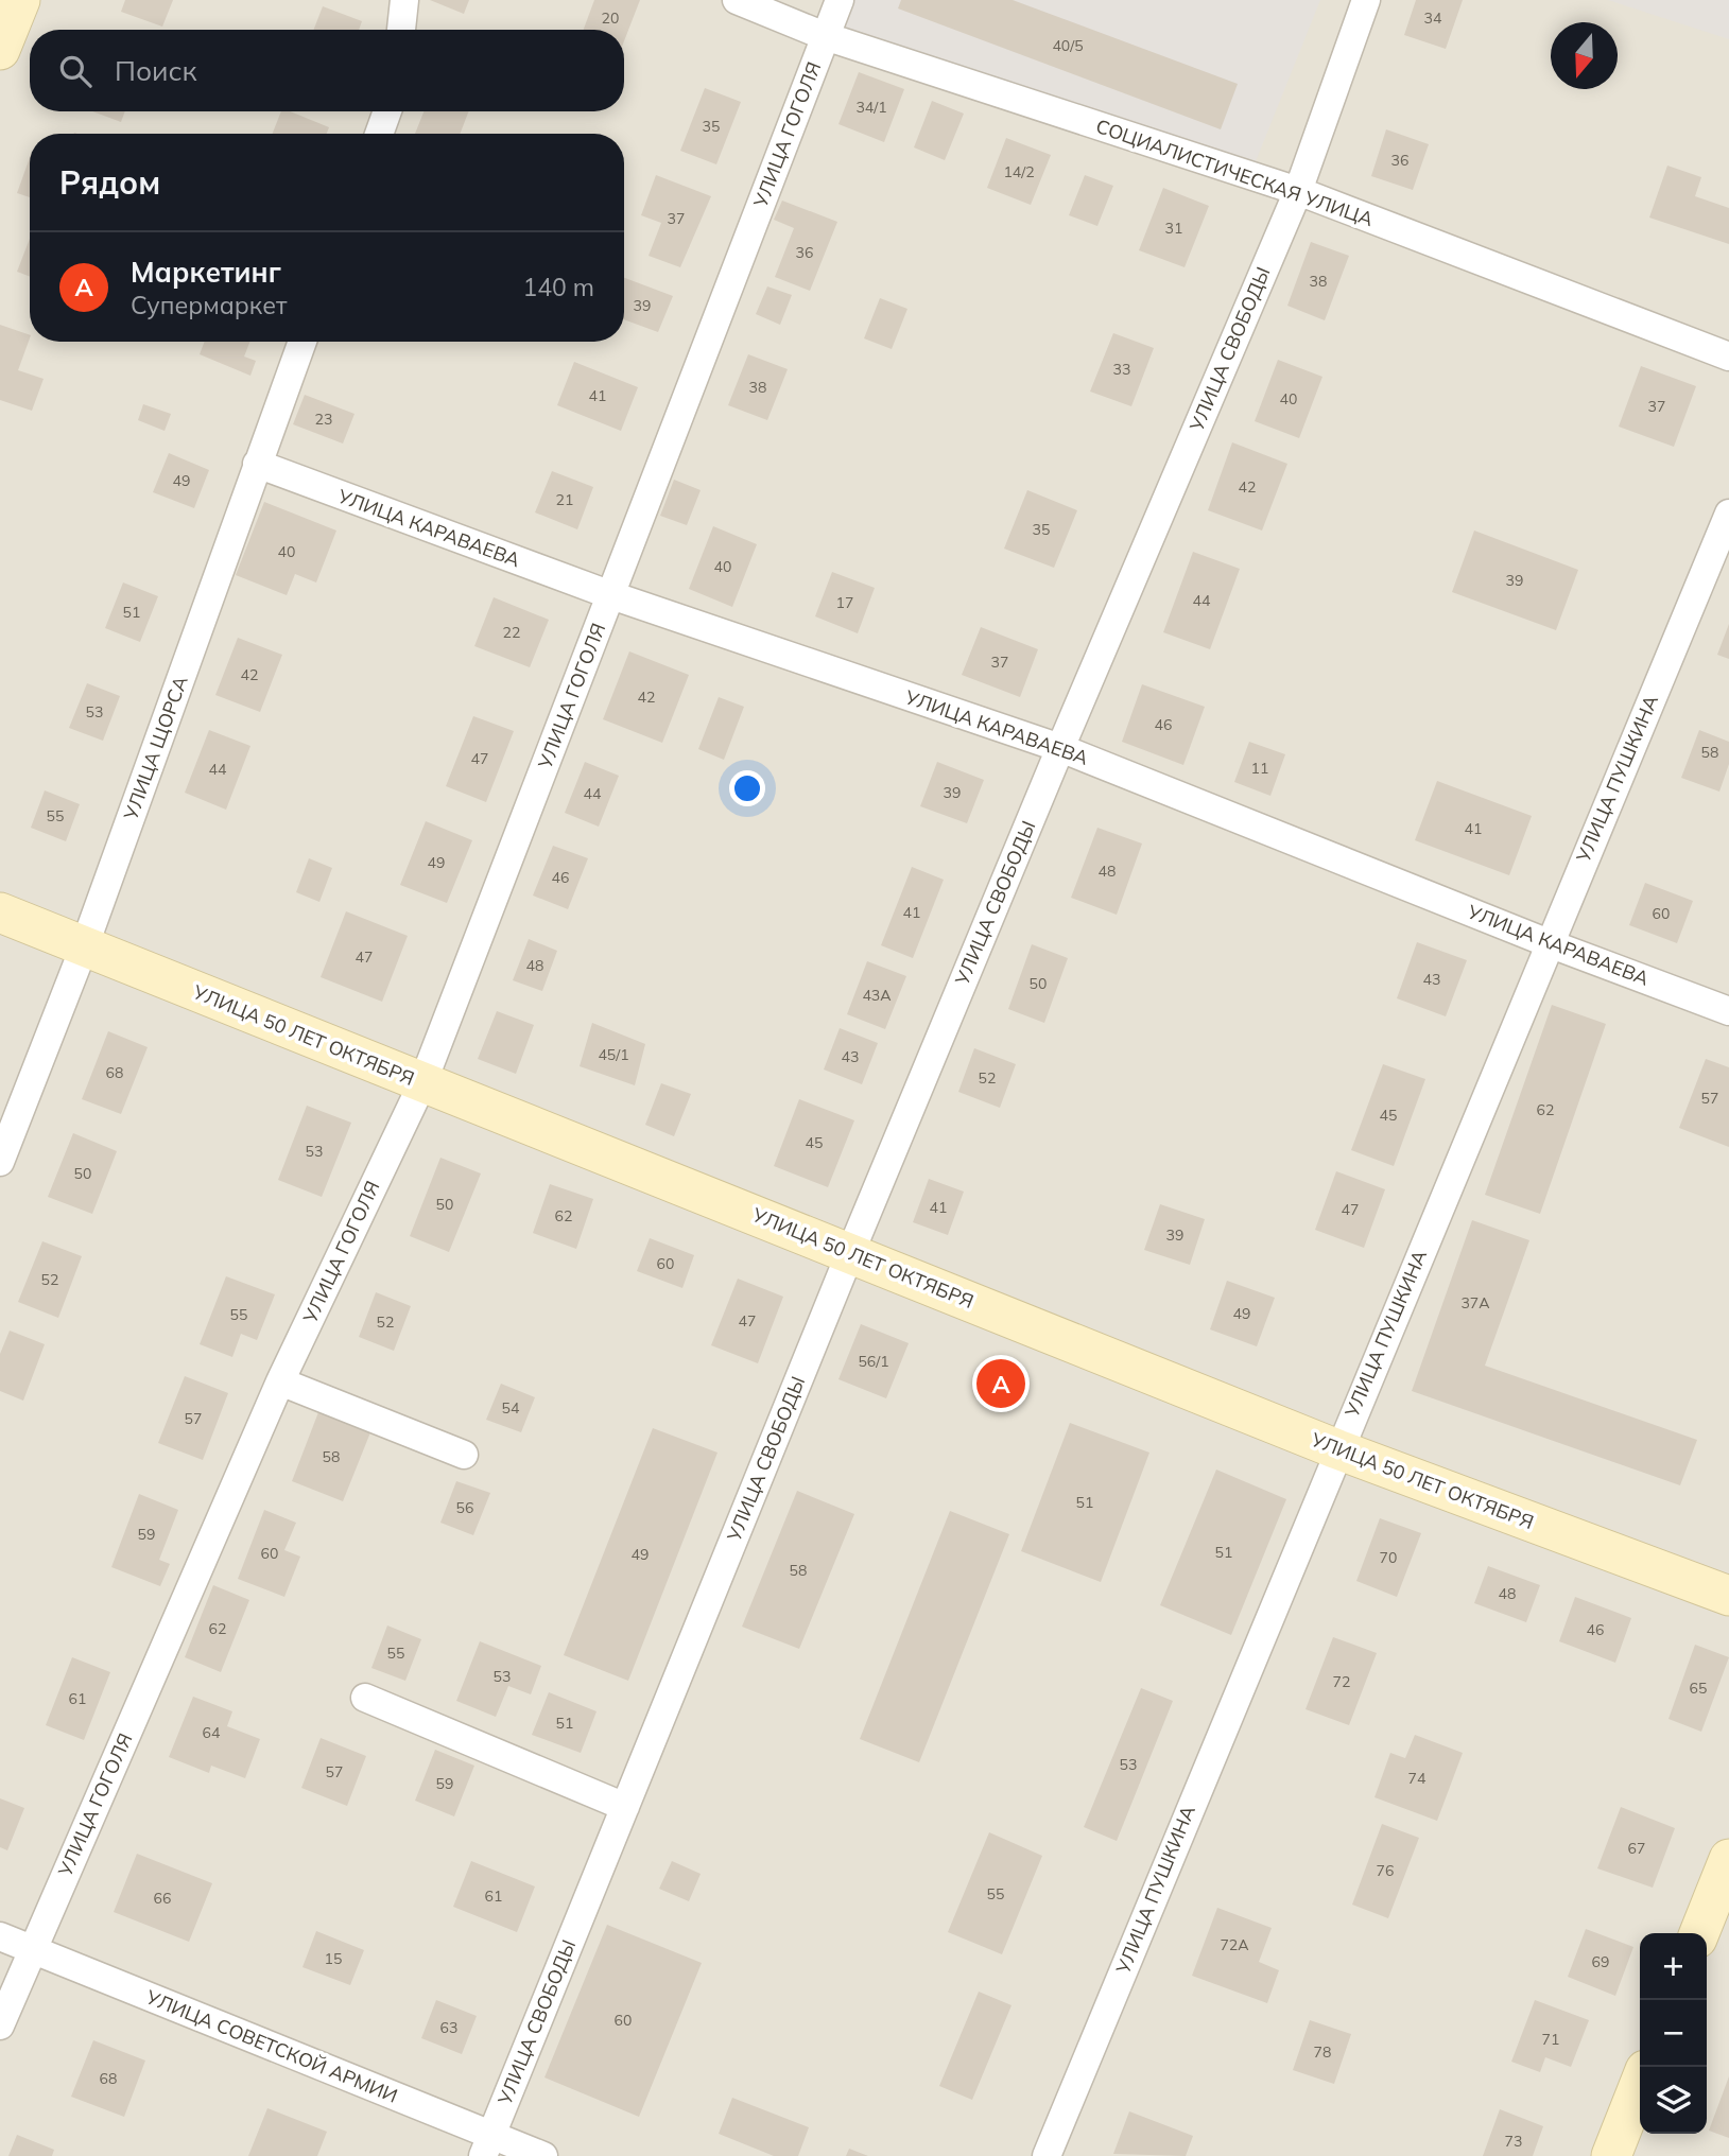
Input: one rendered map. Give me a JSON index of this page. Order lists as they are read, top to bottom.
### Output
{
  "streets": {
    "street": [
      "УЛИЦА ГОГОЛЯ",
      "СОЦИАЛИСТИЧЕСКАЯ УЛИЦА",
      "УЛИЦА СВОБОДЫ",
      "УЛИЦА КАРАВАЕВА",
      "УЛИЦА ЩОРСА",
      "УЛИЦА ПУШКИНА",
      "УЛИЦА 50 ЛЕТ ОКТЯБРЯ",
      "УЛИЦА СОВЕТСКОЙ АРМИИ"
    ]
  },
  "crossings": [
    ["УЛИЦА ГОГОЛЯ", "СОЦИАЛИСТИЧЕСКАЯ УЛИЦА"],
    ["УЛИЦА ГОГОЛЯ", "УЛИЦА КАРАВАЕВА"],
    ["УЛИЦА ГОГОЛЯ", "УЛИЦА 50 ЛЕТ ОКТЯБРЯ"],
    ["УЛИЦА ГОГОЛЯ", "УЛИЦА СОВЕТСКОЙ АРМИИ"],
    ["СОЦИАЛИСТИЧЕСКАЯ УЛИЦА", "УЛИЦА СВОБОДЫ"],
    ["УЛИЦА СВОБОДЫ", "УЛИЦА КАРАВАЕВА"],
    ["УЛИЦА СВОБОДЫ", "УЛИЦА 50 ЛЕТ ОКТЯБРЯ"],
    ["УЛИЦА СВОБОДЫ", "УЛИЦА СОВЕТСКОЙ АРМИИ"],
    ["УЛИЦА КАРАВАЕВА", "УЛИЦА ЩОРСА"],
    ["УЛИЦА КАРАВАЕВА", "УЛИЦА ПУШКИНА"],
    ["УЛИЦА ЩОРСА", "УЛИЦА 50 ЛЕТ ОКТЯБРЯ"],
    ["УЛИЦА ПУШКИНА", "УЛИЦА 50 ЛЕТ ОКТЯБРЯ"]
  ],
  "house_numbers": [
    "20",
    "34",
    "40/5",
    "34/1",
    "35",
    "36",
    "14/2",
    "37",
    "31",
    "36",
    "38",
    "39",
    "33",
    "38",
    "41",
    "40",
    "37",
    "23",
    "49",
    "42",
    "21",
    "35",
    "40",
    "40",
    "39",
    "44",
    "17",
    "51",
    "22",
    "37",
    "42",
    "42",
    "53",
    "46",
    "58",
    "47",
    "11",
    "44",
    "39",
    "44",
    "55",
    "41",
    "49",
    "48",
    "46",
    "41",
    "60",
    "47",
    "48",
    "43",
    "50",
    "43А",
    "45/1",
    "43",
    "68",
    "52",
    "57",
    "62",
    "45",
    "45",
    "53",
    "50",
    "50",
    "41",
    "47",
    "62",
    "39",
    "60",
    "52",
    "37А",
    "49",
    "55",
    "47",
    "52",
    "56/1",
    "54",
    "57",
    "58",
    "51",
    "56",
    "59",
    "51",
    "60",
    "49",
    "70",
    "58",
    "48",
    "62",
    "46",
    "55",
    "53",
    "72",
    "65",
    "61",
    "51",
    "64",
    "53",
    "57",
    "74",
    "59",
    "67",
    "76",
    "55",
    "61",
    "66",
    "72А",
    "15",
    "69",
    "60",
    "63",
    "71",
    "78",
    "68",
    "73"
  ],
  "north": "bottom",
  "page": {
    "search": "Поиск",
    "heading": "Рядом",
    "list": [
      {
        "mark": "A",
        "name": "Маркетинг",
        "note": "Супермаркет",
        "value": "140 m"
      }
    ],
    "pins": "A",
    "map_buttons": ["+", "−"]
  }
}
